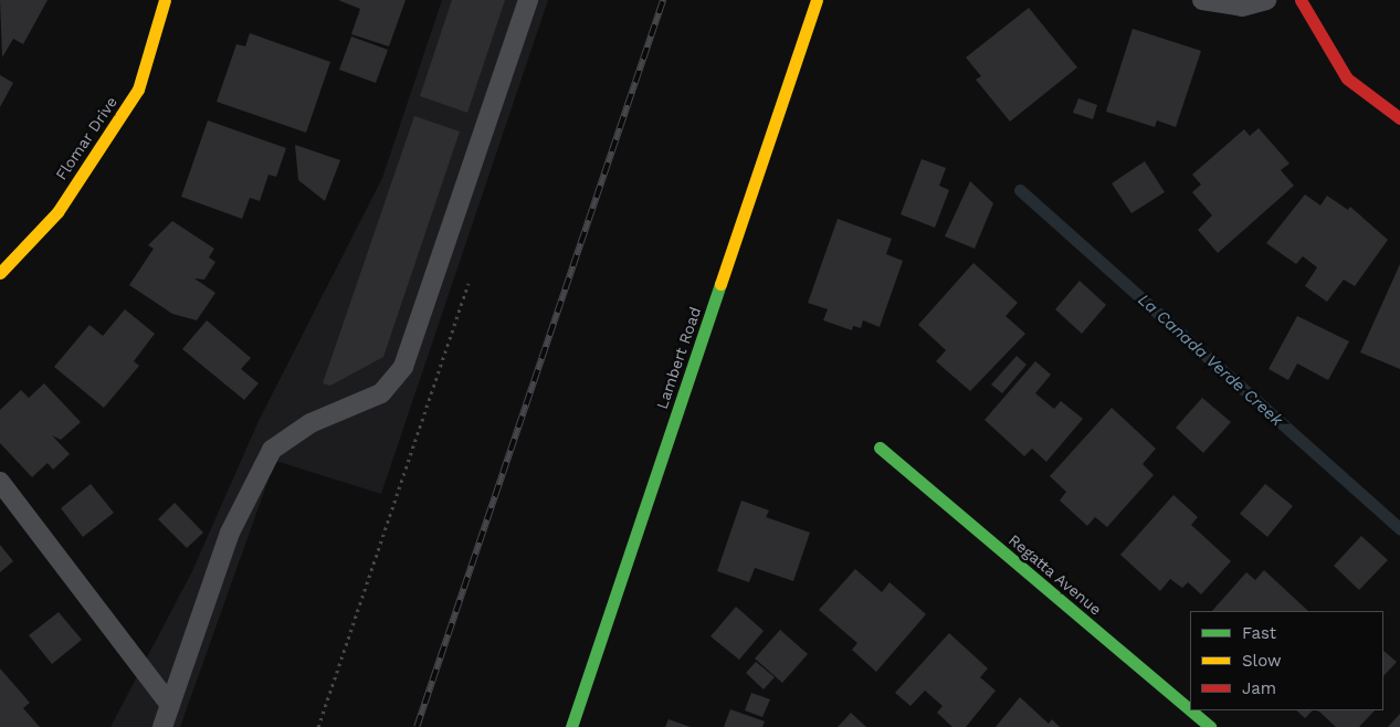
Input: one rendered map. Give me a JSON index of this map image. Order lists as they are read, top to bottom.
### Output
{
  "streets": {
    "street": ["Flomar Drive", "Lambert Road", "Regatta Avenue"]
  },
  "water": ["La Canada Verde Creek"],
  "legend": ["Fast", "Slow", "Jam"]
}
